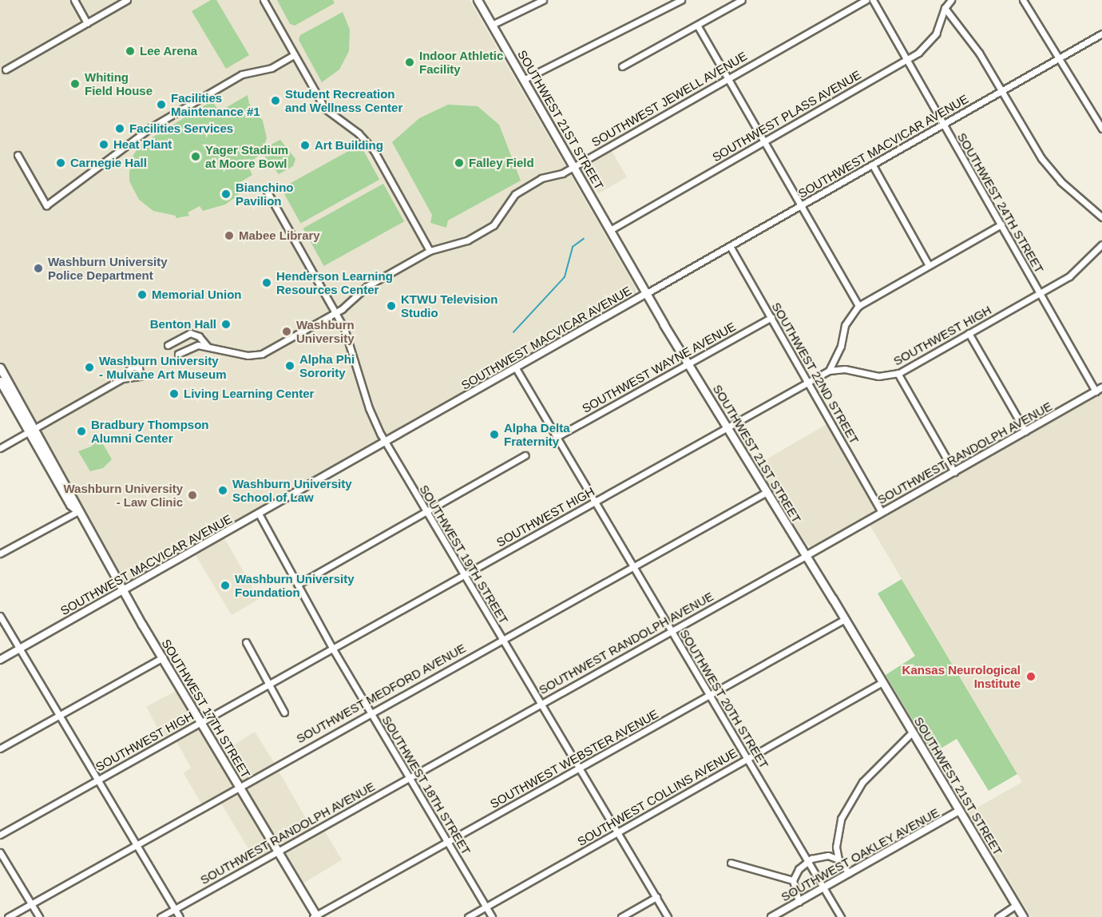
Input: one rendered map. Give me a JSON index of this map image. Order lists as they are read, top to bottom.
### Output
{
  "streets": {
    "main road": ["SOUTHWEST 21ST STREET", "SOUTHWEST 17TH STREET"],
    "street": [
      "SOUTHWEST JEWELL AVENUE",
      "SOUTHWEST PLASS AVENUE",
      "SOUTHWEST MACVICAR AVENUE",
      "SOUTHWEST 24TH STREET",
      "SOUTHWEST HIGH",
      "SOUTHWEST WAYNE AVENUE",
      "SOUTHWEST 22ND STREET",
      "SOUTHWEST RANDOLPH AVENUE",
      "SOUTHWEST 19TH STREET",
      "SOUTHWEST MEDFORD AVENUE",
      "SOUTHWEST 20TH STREET",
      "SOUTHWEST WEBSTER AVENUE",
      "SOUTHWEST 18TH STREET",
      "SOUTHWEST COLLINS AVENUE",
      "SOUTHWEST OAKLEY AVENUE"
    ]
  },
  "crossings": [
    ["SOUTHWEST JEWELL AVENUE", "SOUTHWEST 21ST STREET"],
    ["SOUTHWEST JEWELL AVENUE", "SOUTHWEST 19TH STREET"],
    ["SOUTHWEST PLASS AVENUE", "SOUTHWEST 21ST STREET"],
    ["SOUTHWEST PLASS AVENUE", "SOUTHWEST 24TH STREET"],
    ["SOUTHWEST 21ST STREET", "SOUTHWEST MACVICAR AVENUE"],
    ["SOUTHWEST 21ST STREET", "SOUTHWEST HIGH"],
    ["SOUTHWEST 21ST STREET", "SOUTHWEST WAYNE AVENUE"],
    ["SOUTHWEST 21ST STREET", "SOUTHWEST RANDOLPH AVENUE"],
    ["SOUTHWEST 21ST STREET", "SOUTHWEST MEDFORD AVENUE"],
    ["SOUTHWEST 21ST STREET", "SOUTHWEST WEBSTER AVENUE"],
    ["SOUTHWEST 21ST STREET", "SOUTHWEST COLLINS AVENUE"],
    ["SOUTHWEST 21ST STREET", "SOUTHWEST OAKLEY AVENUE"],
    ["SOUTHWEST MACVICAR AVENUE", "SOUTHWEST 24TH STREET"],
    ["SOUTHWEST MACVICAR AVENUE", "SOUTHWEST 22ND STREET"],
    ["SOUTHWEST MACVICAR AVENUE", "SOUTHWEST 19TH STREET"],
    ["SOUTHWEST MACVICAR AVENUE", "SOUTHWEST 20TH STREET"],
    ["SOUTHWEST MACVICAR AVENUE", "SOUTHWEST 17TH STREET"],
    ["SOUTHWEST MACVICAR AVENUE", "SOUTHWEST 18TH STREET"],
    ["SOUTHWEST 24TH STREET", "SOUTHWEST HIGH"],
    ["SOUTHWEST 24TH STREET", "SOUTHWEST RANDOLPH AVENUE"],
    ["SOUTHWEST HIGH", "SOUTHWEST 22ND STREET"],
    ["SOUTHWEST HIGH", "SOUTHWEST 19TH STREET"],
    ["SOUTHWEST HIGH", "SOUTHWEST 20TH STREET"],
    ["SOUTHWEST HIGH", "SOUTHWEST 17TH STREET"],
    ["SOUTHWEST HIGH", "SOUTHWEST 18TH STREET"],
    ["SOUTHWEST WAYNE AVENUE", "SOUTHWEST 22ND STREET"],
    ["SOUTHWEST WAYNE AVENUE", "SOUTHWEST 20TH STREET"],
    ["SOUTHWEST 22ND STREET", "SOUTHWEST RANDOLPH AVENUE"],
    ["SOUTHWEST RANDOLPH AVENUE", "SOUTHWEST 19TH STREET"],
    ["SOUTHWEST RANDOLPH AVENUE", "SOUTHWEST 20TH STREET"],
    ["SOUTHWEST RANDOLPH AVENUE", "SOUTHWEST 17TH STREET"],
    ["SOUTHWEST RANDOLPH AVENUE", "SOUTHWEST 18TH STREET"],
    ["SOUTHWEST 19TH STREET", "SOUTHWEST MEDFORD AVENUE"],
    ["SOUTHWEST 19TH STREET", "SOUTHWEST WEBSTER AVENUE"],
    ["SOUTHWEST 19TH STREET", "SOUTHWEST COLLINS AVENUE"],
    ["SOUTHWEST MEDFORD AVENUE", "SOUTHWEST 20TH STREET"],
    ["SOUTHWEST MEDFORD AVENUE", "SOUTHWEST 17TH STREET"],
    ["SOUTHWEST MEDFORD AVENUE", "SOUTHWEST 18TH STREET"],
    ["SOUTHWEST 20TH STREET", "SOUTHWEST WEBSTER AVENUE"],
    ["SOUTHWEST 20TH STREET", "SOUTHWEST COLLINS AVENUE"],
    ["SOUTHWEST 20TH STREET", "SOUTHWEST OAKLEY AVENUE"],
    ["SOUTHWEST 17TH STREET", "SOUTHWEST WEBSTER AVENUE"],
    ["SOUTHWEST WEBSTER AVENUE", "SOUTHWEST 18TH STREET"],
    ["SOUTHWEST 18TH STREET", "SOUTHWEST COLLINS AVENUE"]
  ],
  "places": [
    "Lee Arena",
    "Indoor Athletic Facility",
    "Whiting Field House",
    "Student Recreation and Wellness Center",
    "Facilities Maintenance #1",
    "Facilities Services",
    "Heat Plant",
    "Art Building",
    "Yager Stadium at Moore Bowl",
    "Carnegie Hall",
    "Falley Field",
    "Bianchino Pavilion",
    "Mabee Library",
    "Washburn University Police Department",
    "Henderson Learning Resources Center",
    "Memorial Union",
    "KTWU Television Studio",
    "Benton Hall",
    "Washburn University",
    "Alpha Phi Sorority",
    "Washburn University - Mulvane Art Museum",
    "Living Learning Center",
    "Bradbury Thompson Alumni Center",
    "Alpha Delta Fraternity",
    "Washburn University School of Law",
    "Washburn University - Law Clinic",
    "Washburn University Foundation",
    "Kansas Neurological Institute"
  ]
}
